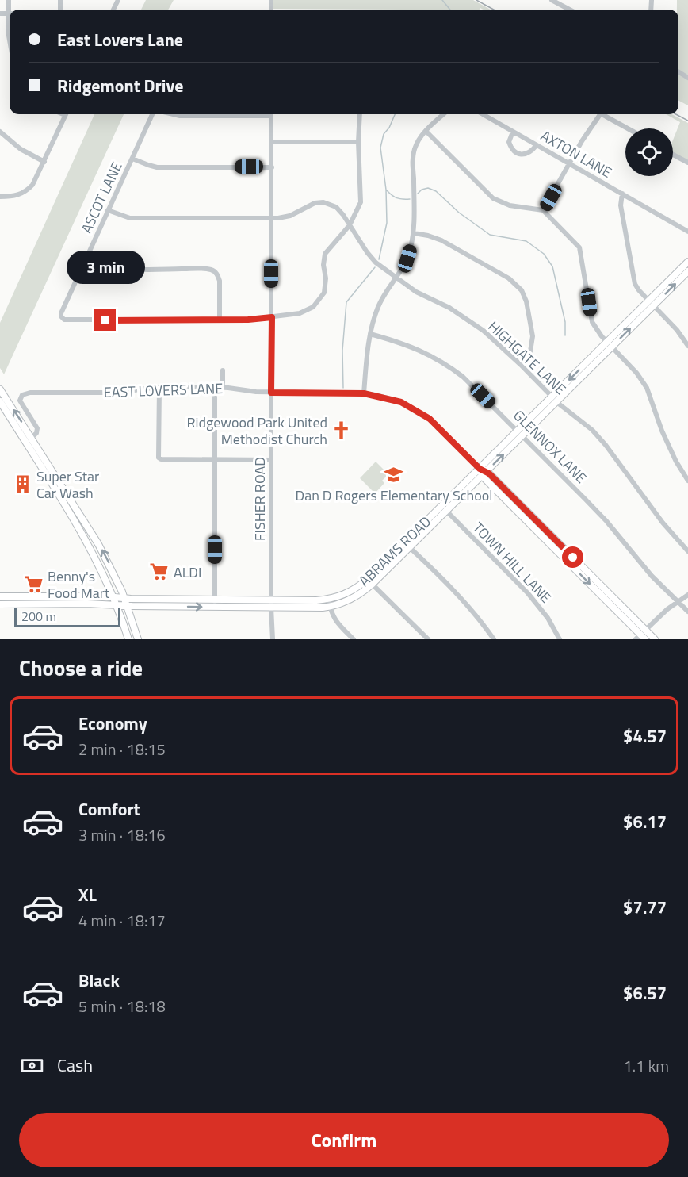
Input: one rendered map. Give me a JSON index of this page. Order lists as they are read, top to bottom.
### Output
{
  "streets": {
    "main road": ["EAST LOVERS LANE", "ABRAMS ROAD"],
    "street": [
      "AXTON LANE",
      "ASCOT LANE",
      "HIGHGATE LANE",
      "GLENNOX LANE",
      "FISHER ROAD",
      "TOWN HILL LANE"
    ]
  },
  "crossings": [
    ["ASCOT LANE", "HIGHGATE LANE"],
    ["HIGHGATE LANE", "FISHER ROAD"],
    ["HIGHGATE LANE", "ABRAMS ROAD"],
    ["EAST LOVERS LANE", "FISHER ROAD"],
    ["EAST LOVERS LANE", "ABRAMS ROAD"],
    ["GLENNOX LANE", "ABRAMS ROAD"],
    ["FISHER ROAD", "ABRAMS ROAD"],
    ["ABRAMS ROAD", "TOWN HILL LANE"]
  ],
  "places": {
    "church": ["Ridgewood Park United Methodist Church"],
    "school or university": ["Dan D Rogers Elementary School"],
    "building": ["Super Star Car Wash"],
    "supermarket": ["ALDI", "Benny's Food Mart"]
  },
  "scale_bar": "200 m",
  "page": {
    "banner": ["East Lovers Lane", "Ridgemont Drive"],
    "bubble": "3 min",
    "scale": "200 m",
    "heading": "Choose a ride",
    "list": [
      {
        "name": "Economy",
        "note": "2 min · 18:15",
        "value": "$4.57"
      },
      {
        "name": "Comfort",
        "note": "3 min · 18:16",
        "value": "$6.17"
      },
      {
        "name": "XL",
        "note": "4 min · 18:17",
        "value": "$7.77"
      },
      {
        "name": "Black",
        "note": "5 min · 18:18",
        "value": "$6.57"
      }
    ],
    "pay": ["Cash", "1.1 km"],
    "buttons": "Confirm"
  }
}
